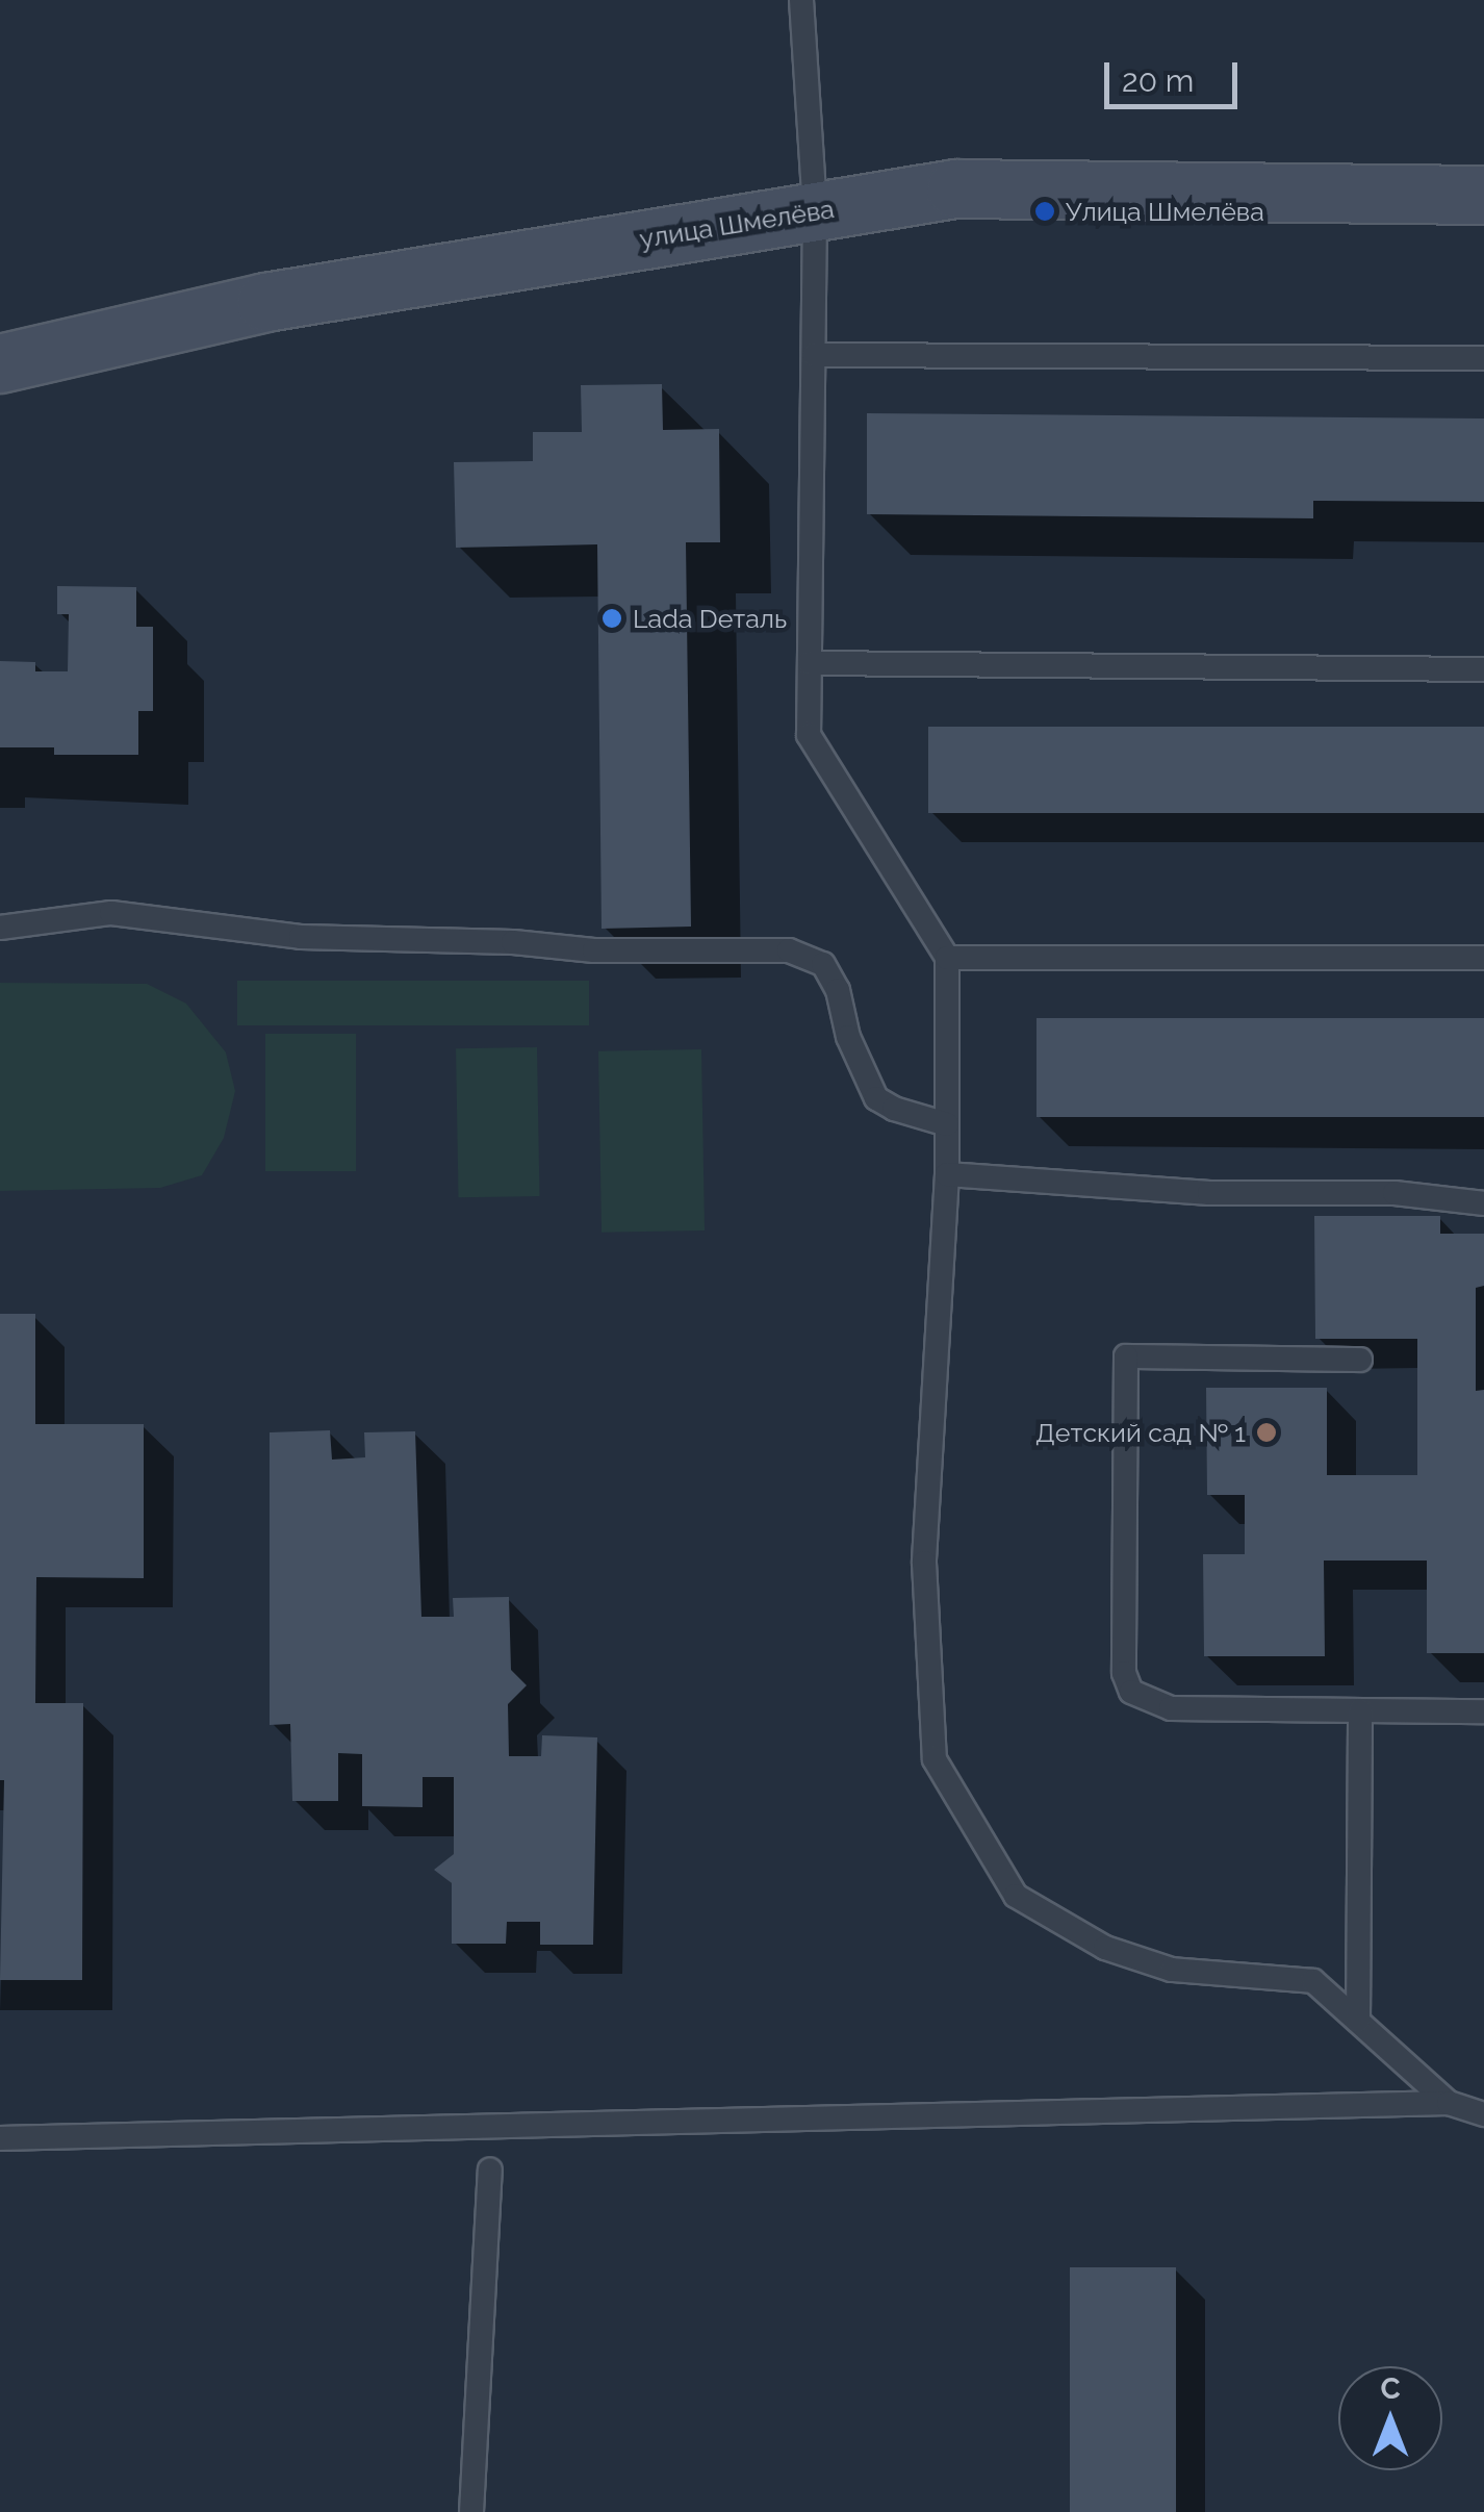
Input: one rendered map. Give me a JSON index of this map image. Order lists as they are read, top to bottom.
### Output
{
  "streets": {
    "main road": ["улица Шмелёва"]
  },
  "places": ["Улица Шмелёва", "Lada Dеталь", "Детский сад № 1"],
  "scale_bar": "20 m",
  "north": "top"
}
